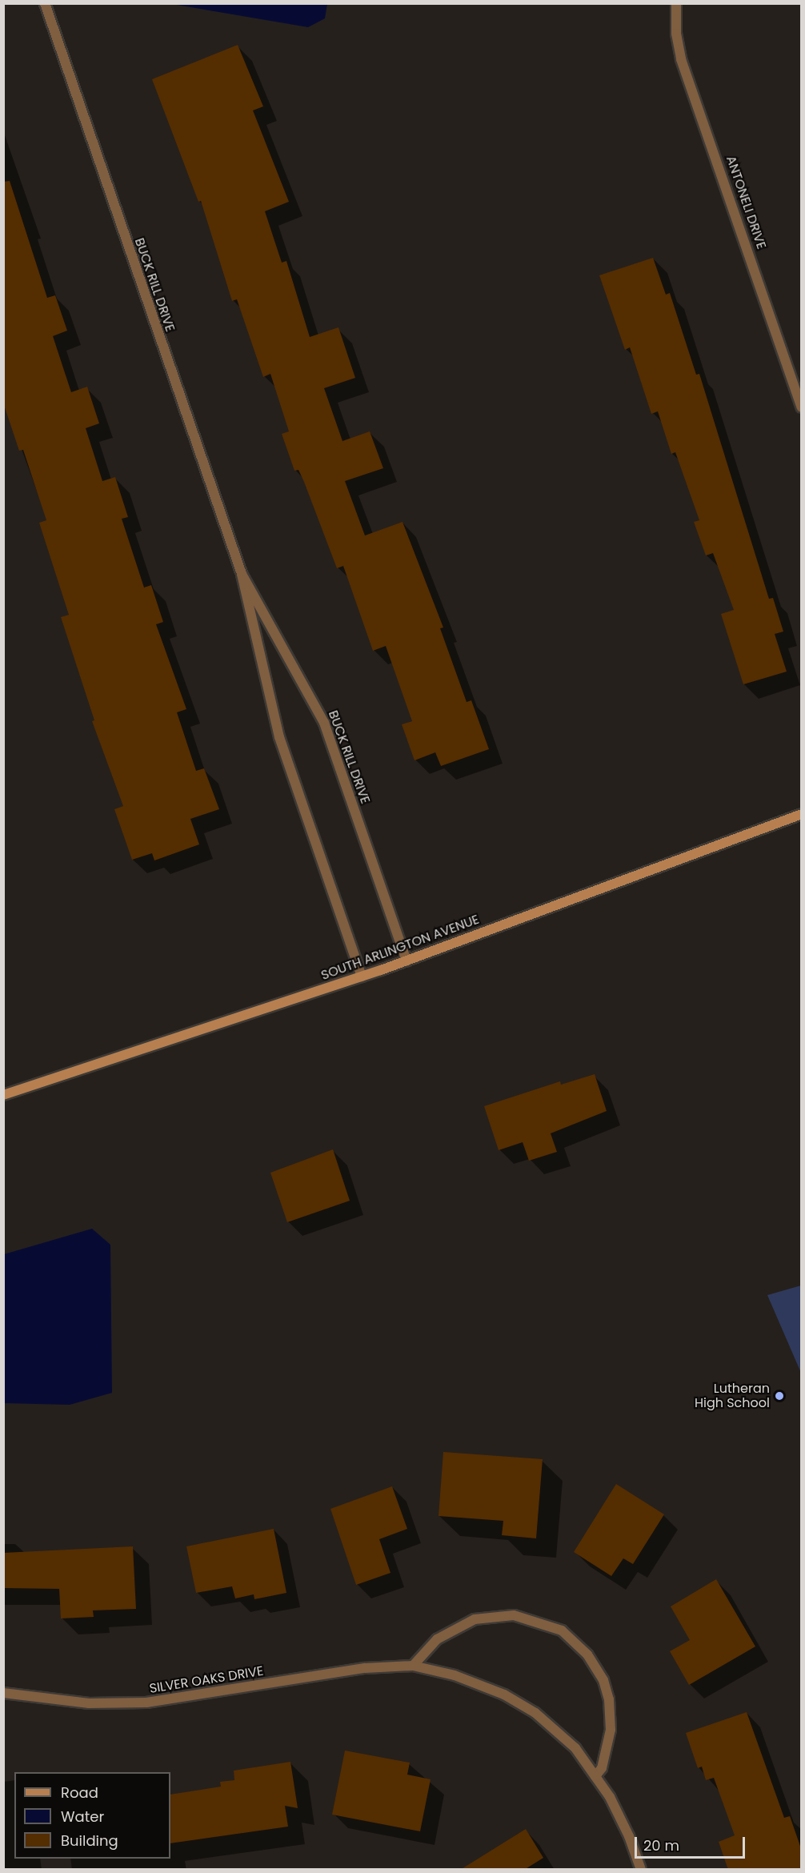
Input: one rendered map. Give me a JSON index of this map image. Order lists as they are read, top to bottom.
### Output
{
  "streets": {
    "main road": ["SOUTH ARLINGTON AVENUE"],
    "street": ["ANTONELI DRIVE", "BUCK RILL DRIVE", "SILVER OAKS DRIVE"]
  },
  "crossings": [
    ["BUCK RILL DRIVE", "SOUTH ARLINGTON AVENUE"]
  ],
  "places": ["Lutheran High School"],
  "legend": ["Road", "Water", "Building"],
  "scale_bar": "20 m"
}
